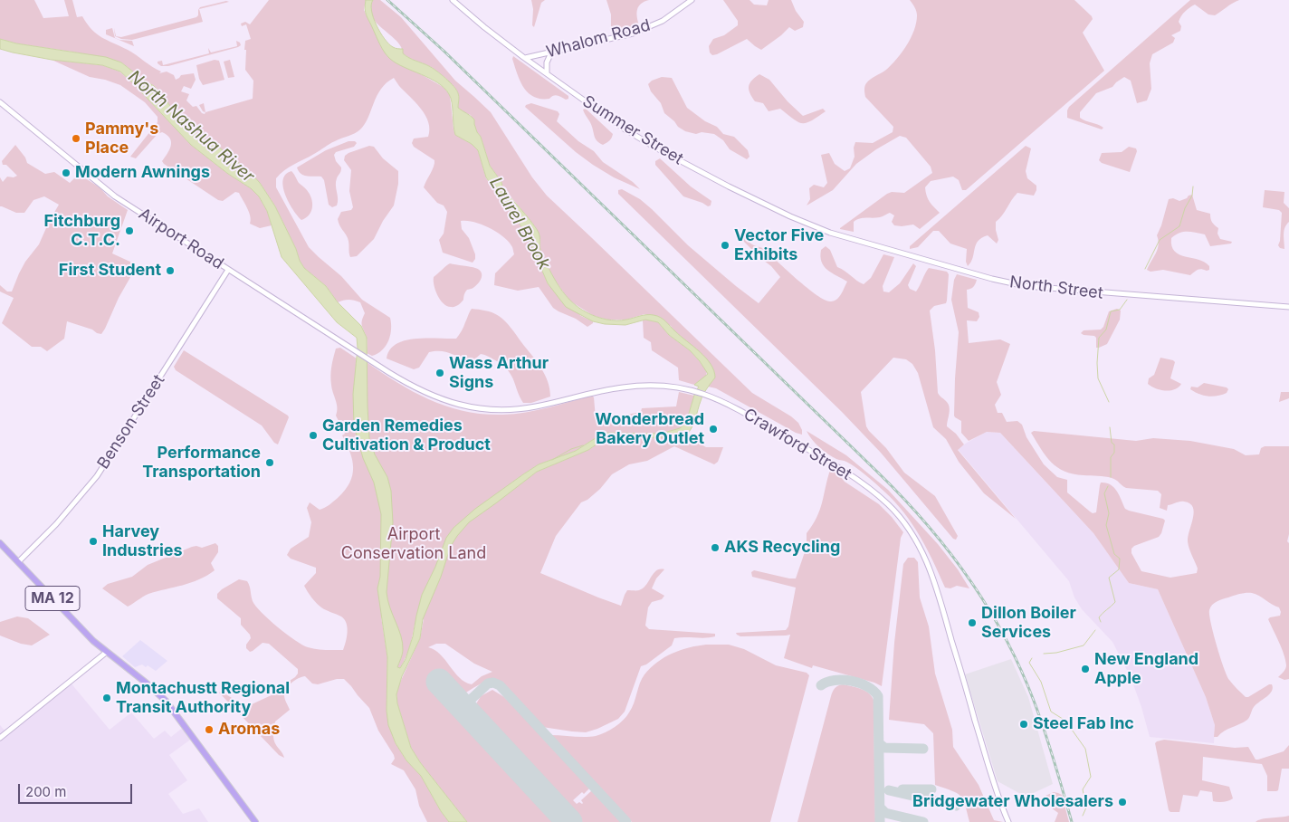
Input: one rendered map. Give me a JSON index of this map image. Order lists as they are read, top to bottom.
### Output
{
  "streets": {
    "highway": ["MA 12"],
    "main road": [
      "Whalom Road",
      "Summer Street",
      "Airport Road",
      "North Street",
      "Benson Street",
      "Crawford Street"
    ]
  },
  "crossings": [
    ["Whalom Road", "Summer Street"],
    ["Summer Street", "North Street"],
    ["Airport Road", "Benson Street"],
    ["Airport Road", "Crawford Street"],
    ["Benson Street", "MA 12"]
  ],
  "water": ["North Nashua River", "Laurel Brook"],
  "parks": ["Airport Conservation Land"],
  "places": [
    "Pammy's Place",
    "Modern Awnings",
    "Fitchburg C.T.C.",
    "Vector Five Exhibits",
    "First Student",
    "Wass Arthur Signs",
    "Wonderbread Bakery Outlet",
    "Garden Remedies Cultivation & Product",
    "Performance Transportation",
    "Harvey Industries",
    "AKS Recycling",
    "Dillon Boiler Services",
    "New England Apple",
    "Montachustt Regional Transit Authority",
    "Steel Fab Inc",
    "Aromas",
    "Bridgewater Wholesalers"
  ],
  "scale_bar": "200 m"
}
